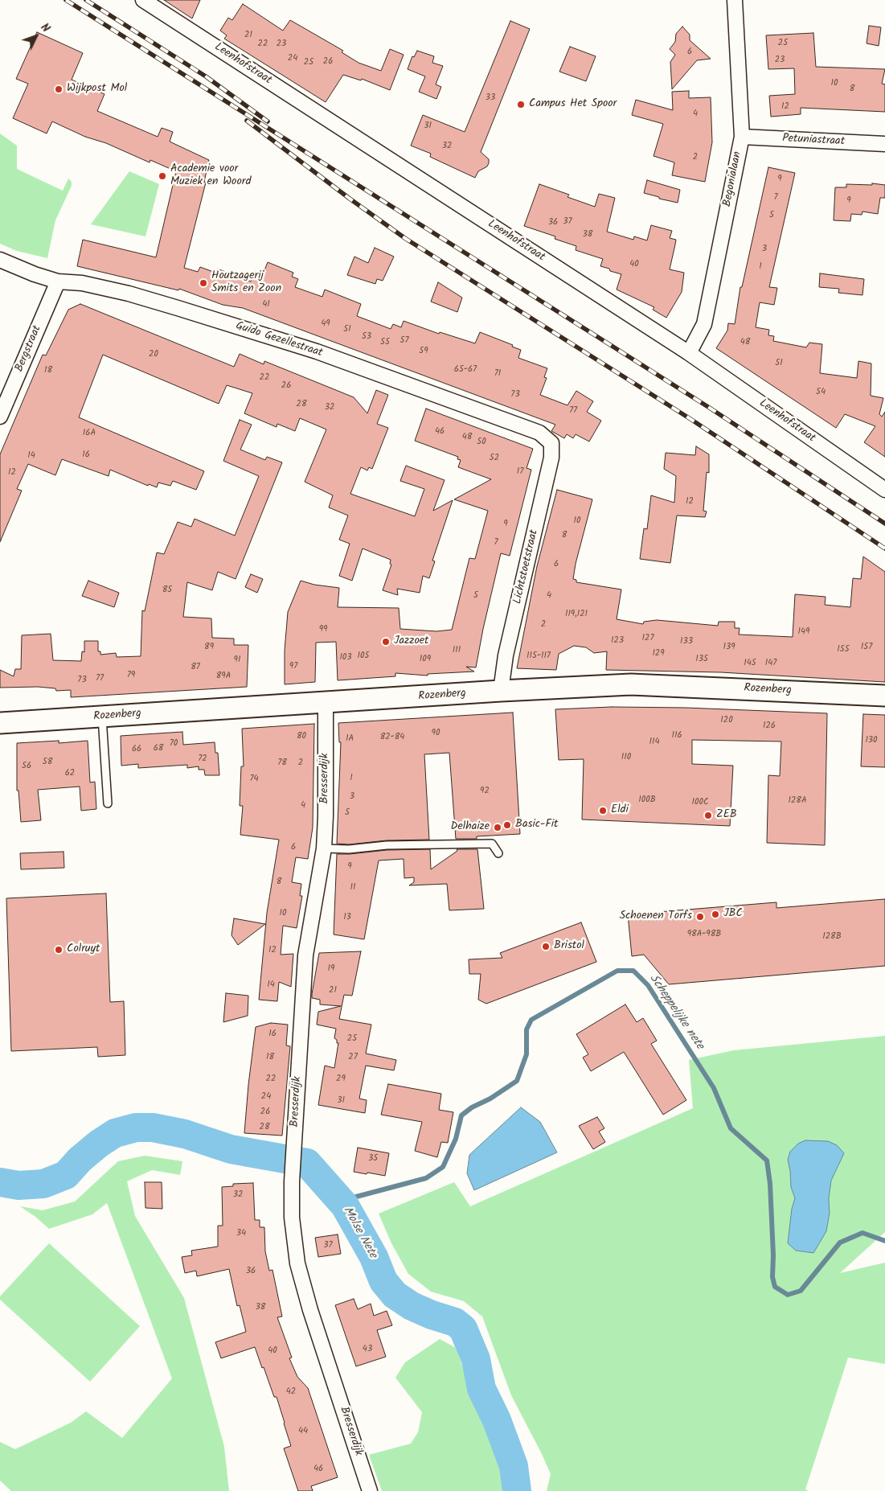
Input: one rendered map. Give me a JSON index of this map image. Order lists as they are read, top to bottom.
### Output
{
  "streets": {
    "main road": ["Rozenberg"],
    "street": [
      "Leenhofstraat",
      "Petuniastraat",
      "Begonialaan",
      "Guido Gezellestraat",
      "Bergstraat",
      "Lichtstoetstraat",
      "Bresserdijk"
    ]
  },
  "crossings": [
    ["Leenhofstraat", "Begonialaan"],
    ["Petuniastraat", "Begonialaan"],
    ["Guido Gezellestraat", "Bergstraat"],
    ["Guido Gezellestraat", "Lichtstoetstraat"],
    ["Lichtstoetstraat", "Rozenberg"],
    ["Rozenberg", "Bresserdijk"]
  ],
  "water": ["Scheppelijke nete", "Molse Nete"],
  "places": [
    "Wijkpost Mol",
    "Campus Het Spoor",
    "Academie voor Muziek en Woord",
    "Houtzagerij Smits en Zoon",
    "Jazzoet",
    "Eldi",
    "ZEB",
    "Basic-Fit",
    "Delhaize",
    "JBC",
    "Schoenen Torfs",
    "Bristol",
    "Colruyt"
  ],
  "house_numbers": [
    "21",
    "25",
    "22",
    "23",
    "6",
    "24",
    "23",
    "26",
    "25",
    "10",
    "8",
    "33",
    "12",
    "4",
    "31",
    "32",
    "2",
    "9",
    "7",
    "9",
    "5",
    "37",
    "36",
    "38",
    "3",
    "40",
    "1",
    "41",
    "49",
    "51",
    "53",
    "57",
    "55",
    "48",
    "59",
    "20",
    "51",
    "65-67",
    "18",
    "71",
    "22",
    "26",
    "54",
    "73",
    "28",
    "32",
    "77",
    "46",
    "16A",
    "48",
    "50",
    "16",
    "14",
    "52",
    "17",
    "12",
    "12",
    "10",
    "9",
    "8",
    "7",
    "6",
    "85",
    "5",
    "4",
    "119,121",
    "2",
    "99",
    "149",
    "127",
    "123",
    "133",
    "89",
    "139",
    "157",
    "155",
    "111",
    "129",
    "105",
    "115-117",
    "103",
    "109",
    "135",
    "91",
    "145",
    "147",
    "97",
    "87",
    "79",
    "89A",
    "77",
    "73",
    "120",
    "126",
    "90",
    "116",
    "80",
    "82-84",
    "1A",
    "130",
    "114",
    "70",
    "68",
    "66",
    "110",
    "72",
    "58",
    "78",
    "2",
    "56",
    "62",
    "1",
    "74",
    "92",
    "3",
    "100B",
    "128A",
    "100C",
    "4",
    "5",
    "6",
    "9",
    "8",
    "11",
    "10",
    "13",
    "98A-98B",
    "128B",
    "12",
    "19",
    "14",
    "21",
    "16",
    "25",
    "18",
    "27",
    "22",
    "29",
    "24",
    "31",
    "26",
    "28",
    "35",
    "32",
    "34",
    "37",
    "36",
    "38",
    "43",
    "40",
    "42",
    "44",
    "46"
  ],
  "north": "top right"
}
